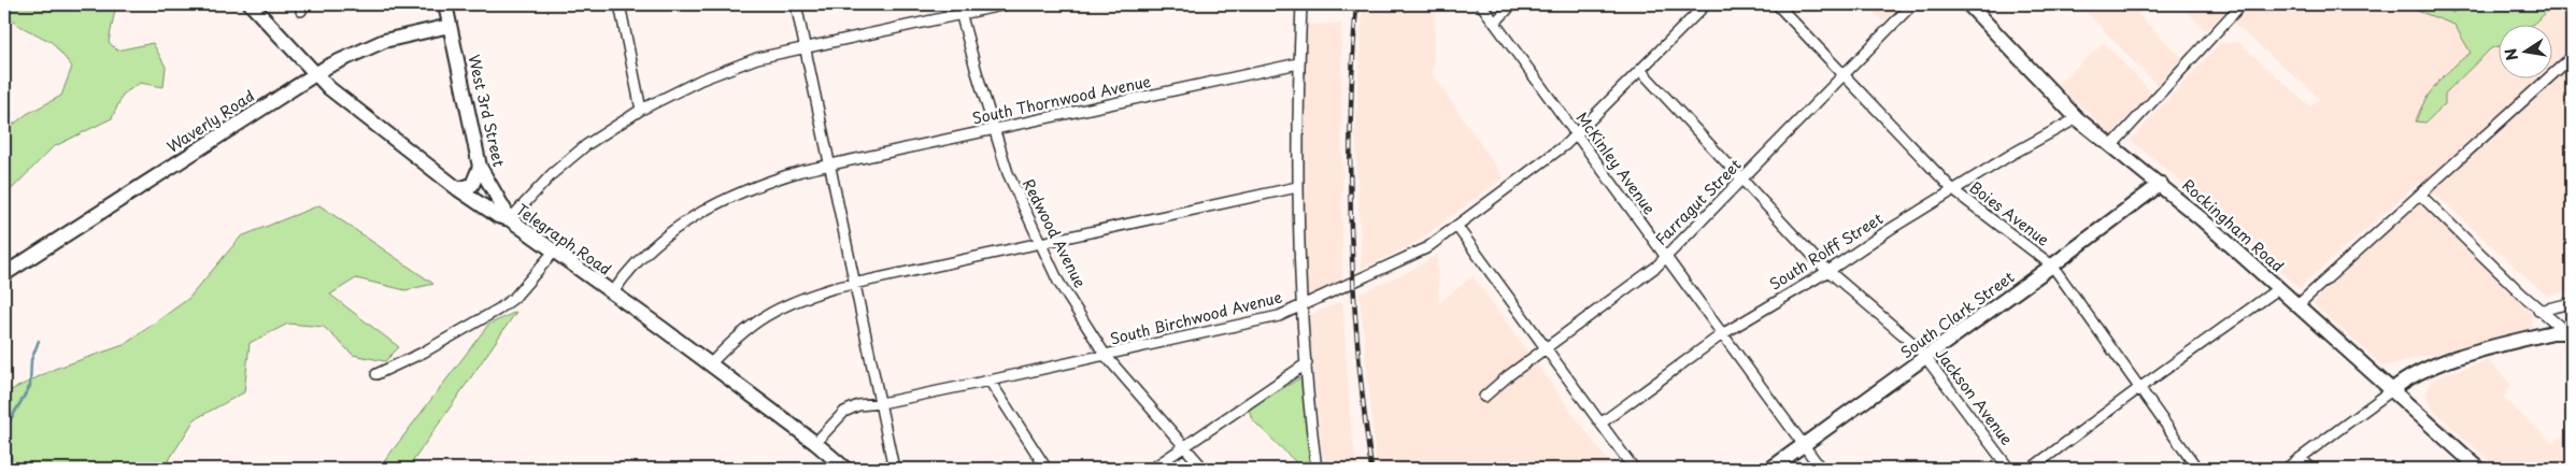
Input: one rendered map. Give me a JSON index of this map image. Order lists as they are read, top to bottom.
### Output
{
  "streets": {
    "street": [
      "South Thornwood Avenue",
      "West 3rd Street",
      "Waverly Road",
      "McKinley Avenue",
      "Farragut Street",
      "Boies Avenue",
      "Rockingham Road",
      "Redwood Avenue",
      "Telegraph Road",
      "South Rolff Street",
      "South Clark Street",
      "South Birchwood Avenue",
      "Jackson Avenue"
    ]
  },
  "crossings": [
    ["South Thornwood Avenue", "Redwood Avenue"],
    ["South Thornwood Avenue", "Telegraph Road"],
    ["West 3rd Street", "Waverly Road"],
    ["West 3rd Street", "Telegraph Road"],
    ["Waverly Road", "Telegraph Road"],
    ["McKinley Avenue", "Farragut Street"],
    ["McKinley Avenue", "South Rolff Street"],
    ["McKinley Avenue", "South Clark Street"],
    ["McKinley Avenue", "South Birchwood Avenue"],
    ["Farragut Street", "Boies Avenue"],
    ["Farragut Street", "Jackson Avenue"],
    ["Boies Avenue", "South Rolff Street"],
    ["Boies Avenue", "South Clark Street"],
    ["Rockingham Road", "South Rolff Street"],
    ["Rockingham Road", "South Clark Street"],
    ["Redwood Avenue", "South Birchwood Avenue"],
    ["Telegraph Road", "South Birchwood Avenue"],
    ["South Rolff Street", "Jackson Avenue"],
    ["South Clark Street", "Jackson Avenue"],
    ["South Birchwood Avenue", "Jackson Avenue"]
  ],
  "north": "left"
}
